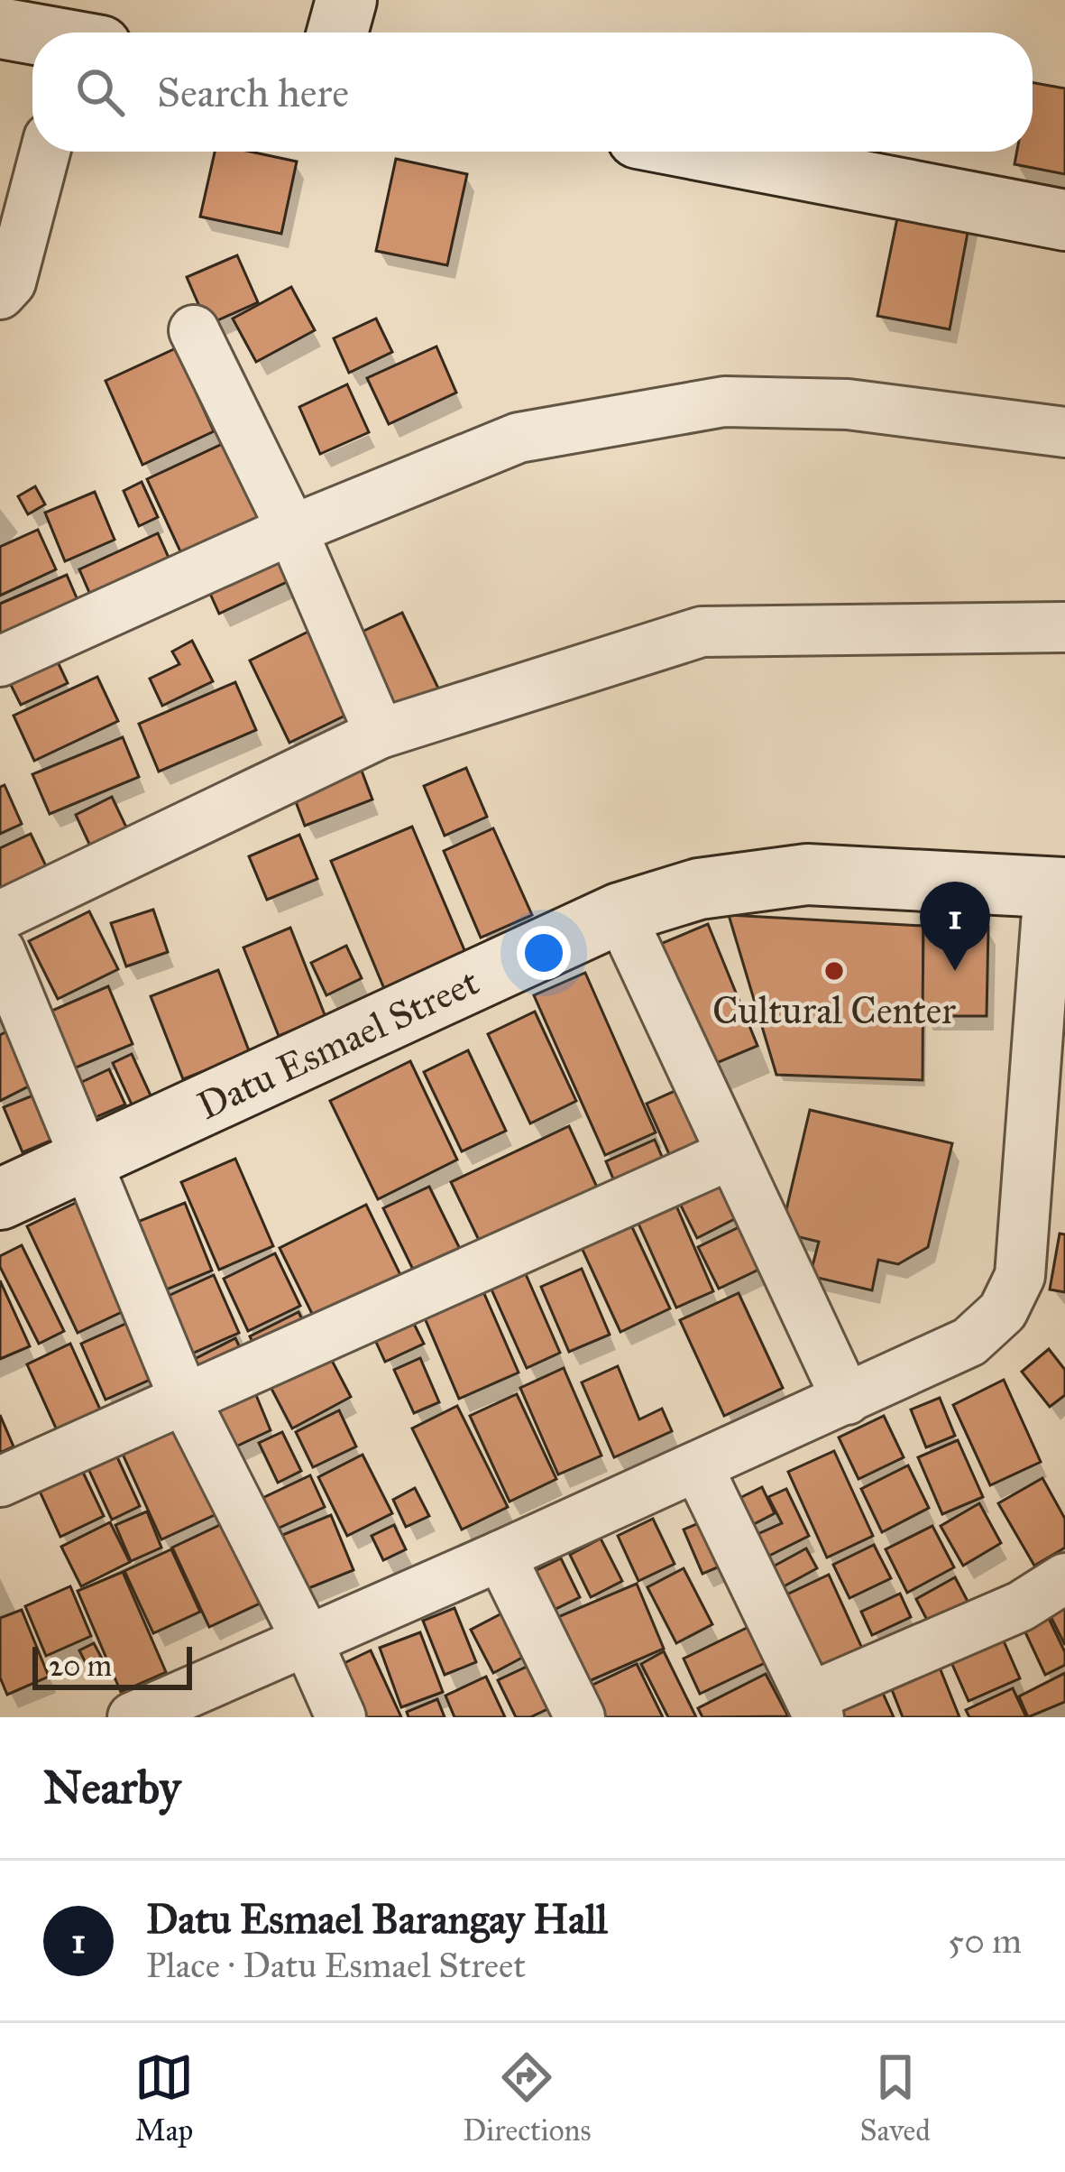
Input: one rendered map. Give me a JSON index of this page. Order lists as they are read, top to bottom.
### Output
{
  "streets": {
    "street": ["Datu Esmael Street"]
  },
  "places": ["Cultural Center"],
  "scale_bar": "20 m",
  "page": {
    "search": "Search here",
    "pins": "1",
    "scale": "20 m",
    "heading": "Nearby",
    "list": [
      {
        "mark": "1",
        "name": "Datu Esmael Barangay Hall",
        "note": "Place · Datu Esmael Street",
        "value": "50 m"
      }
    ],
    "nav": ["Map", "Directions", "Saved"]
  }
}
